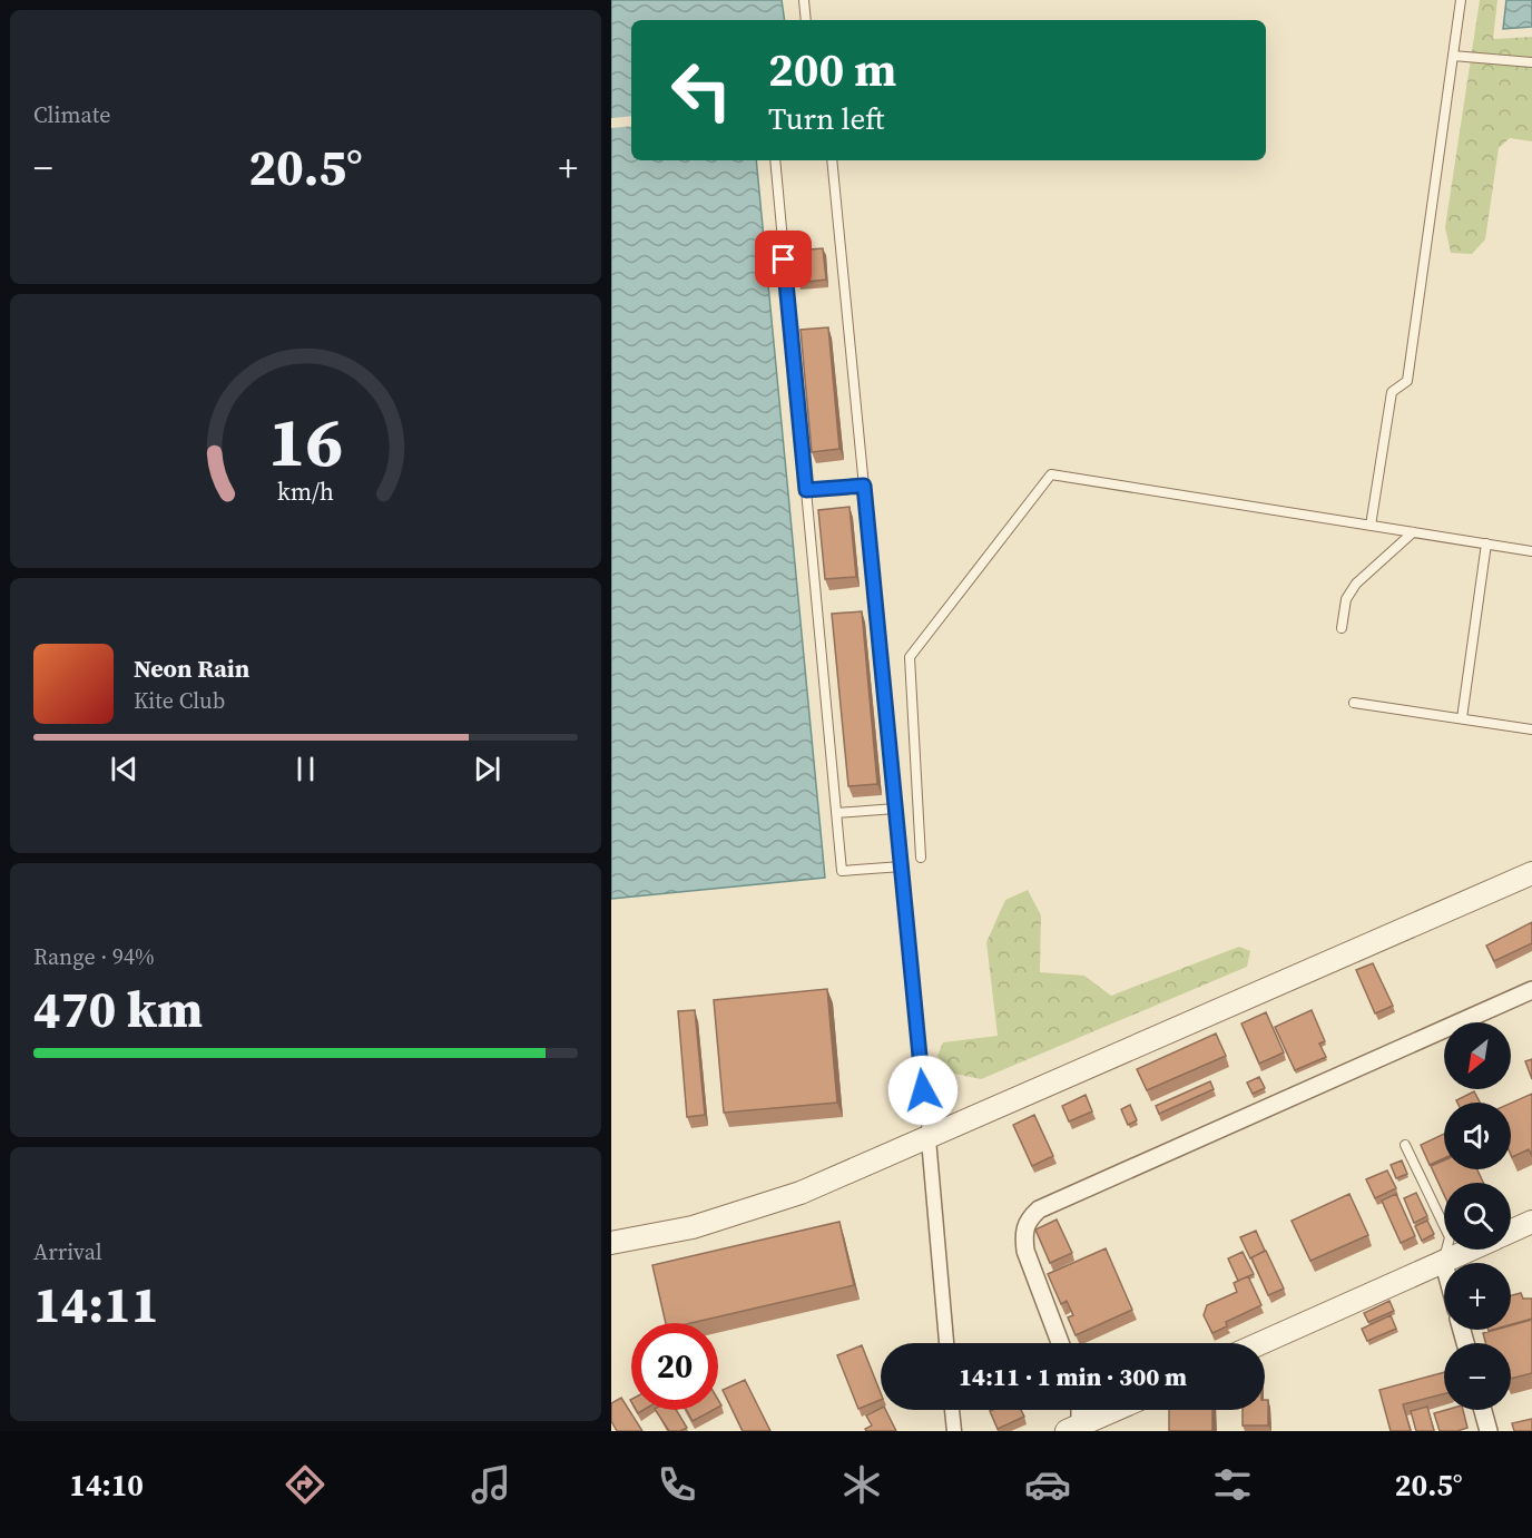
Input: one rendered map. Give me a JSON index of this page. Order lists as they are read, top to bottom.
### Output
{
  "north": "bottom left",
  "page": {
    "tile": [
      "Climate",
      ["Range · 94%", "470 km"],
      ["Arrival", "14:11"]
    ],
    "turn": ["200 m", "Turn left"],
    "heat": ["−", "20.5°", "+"],
    "song": ["Neon Rain", "Kite Club"],
    "map_buttons": ["+", "−"],
    "limit": "20",
    "trip": "14:11 · 1 min · 300 m",
    "tabs": ["14:10", "20.5°"],
    "gauge": ["16", "km/h"]
  }
}
